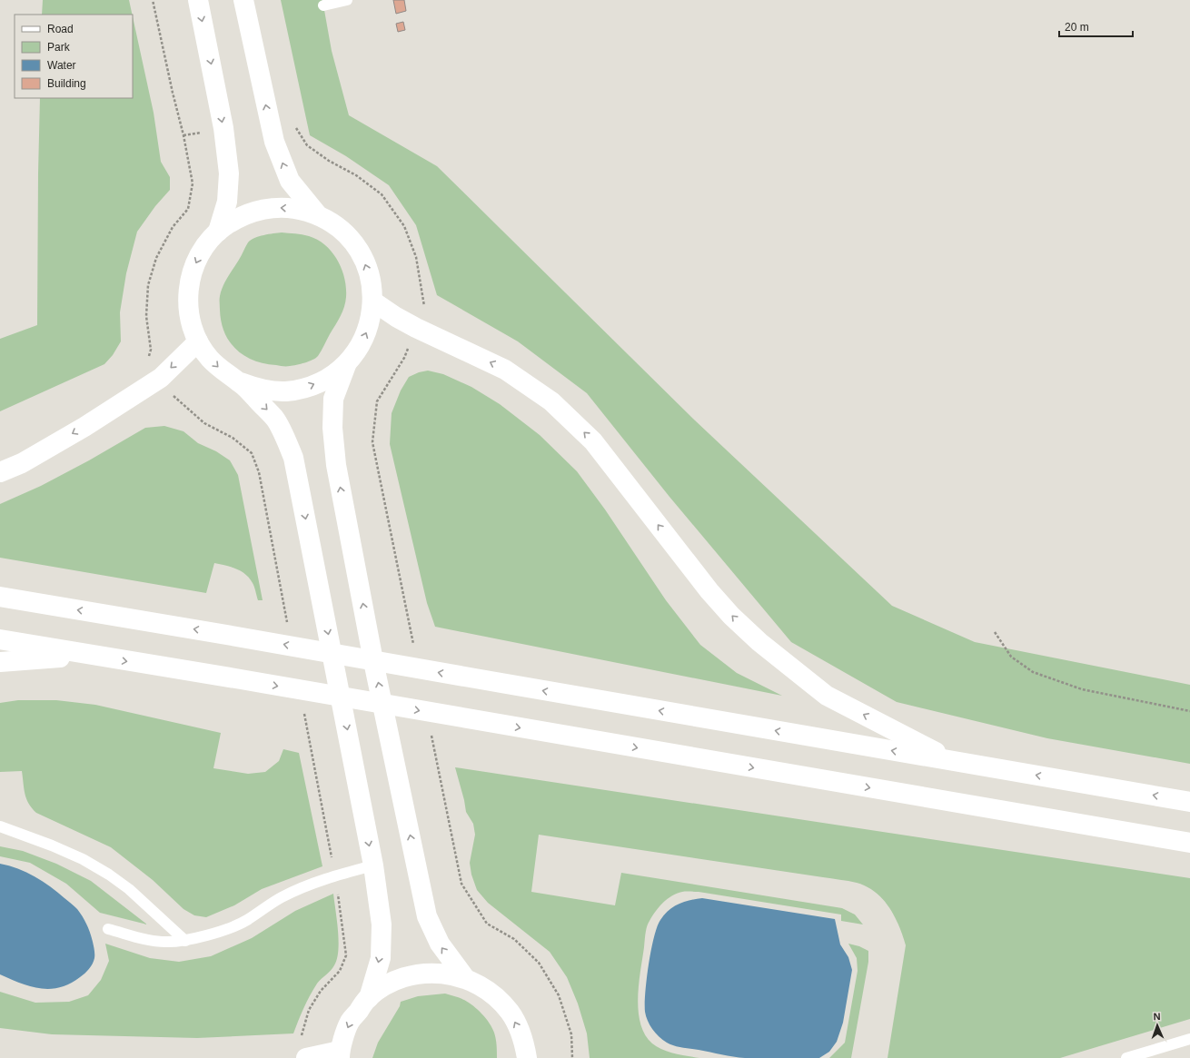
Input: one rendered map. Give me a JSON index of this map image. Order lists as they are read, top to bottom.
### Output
{
  "legend": [
    "Road",
    "Park",
    "Water",
    "Building"
  ],
  "scale_bar": "20 m",
  "north": "top"
}
